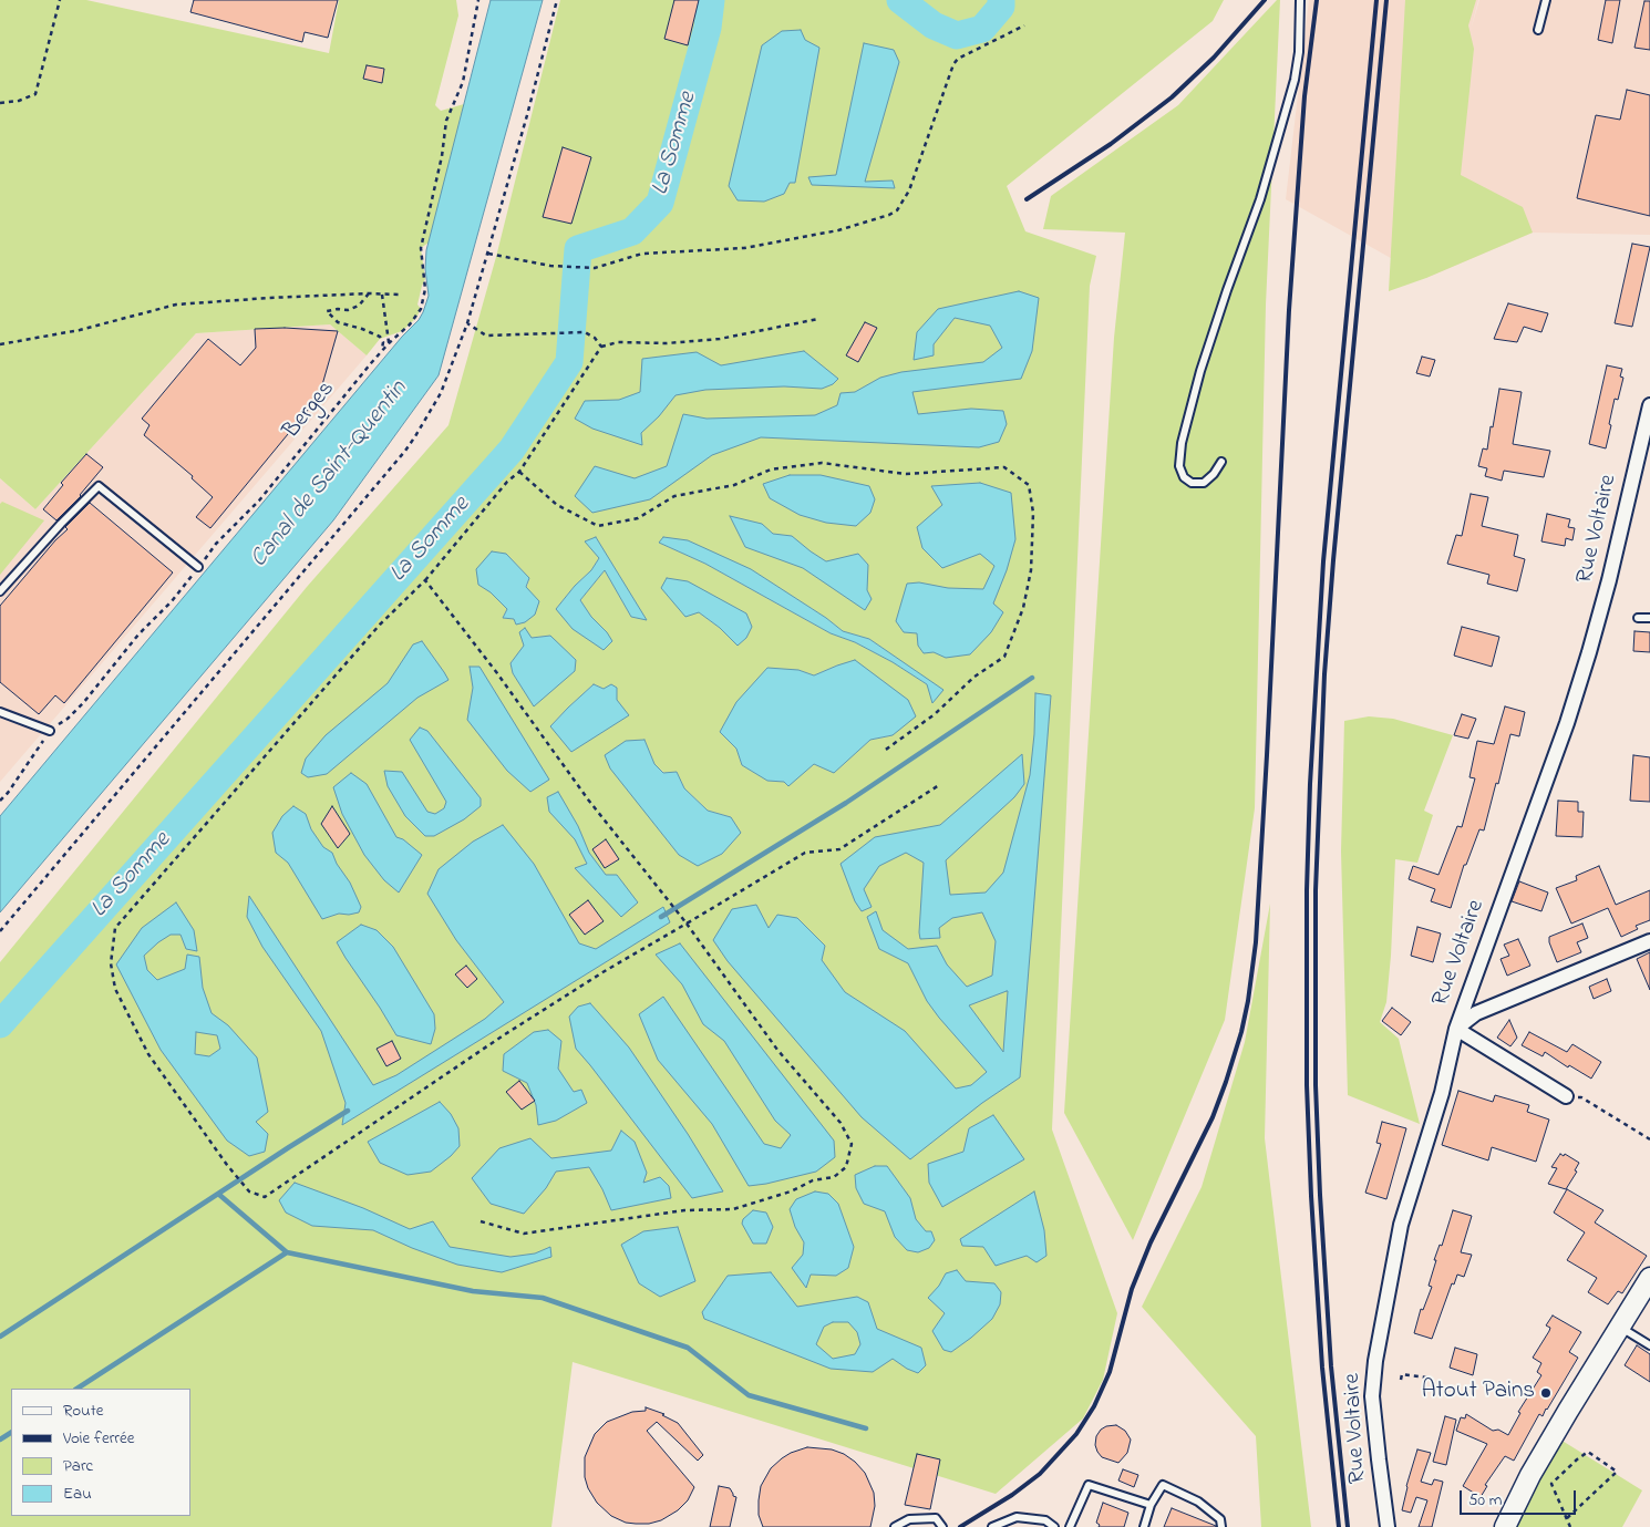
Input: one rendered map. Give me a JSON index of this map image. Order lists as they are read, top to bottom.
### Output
{
  "streets": {
    "street": ["Rue Voltaire"],
    "path": ["Berges"]
  },
  "water": ["La Somme", "Canal de Saint-Quentin"],
  "places": ["Atout Pains"],
  "legend": [
    "Route",
    "Voie ferrée",
    "Parc",
    "Eau"
  ],
  "scale_bar": "50 m"
}
